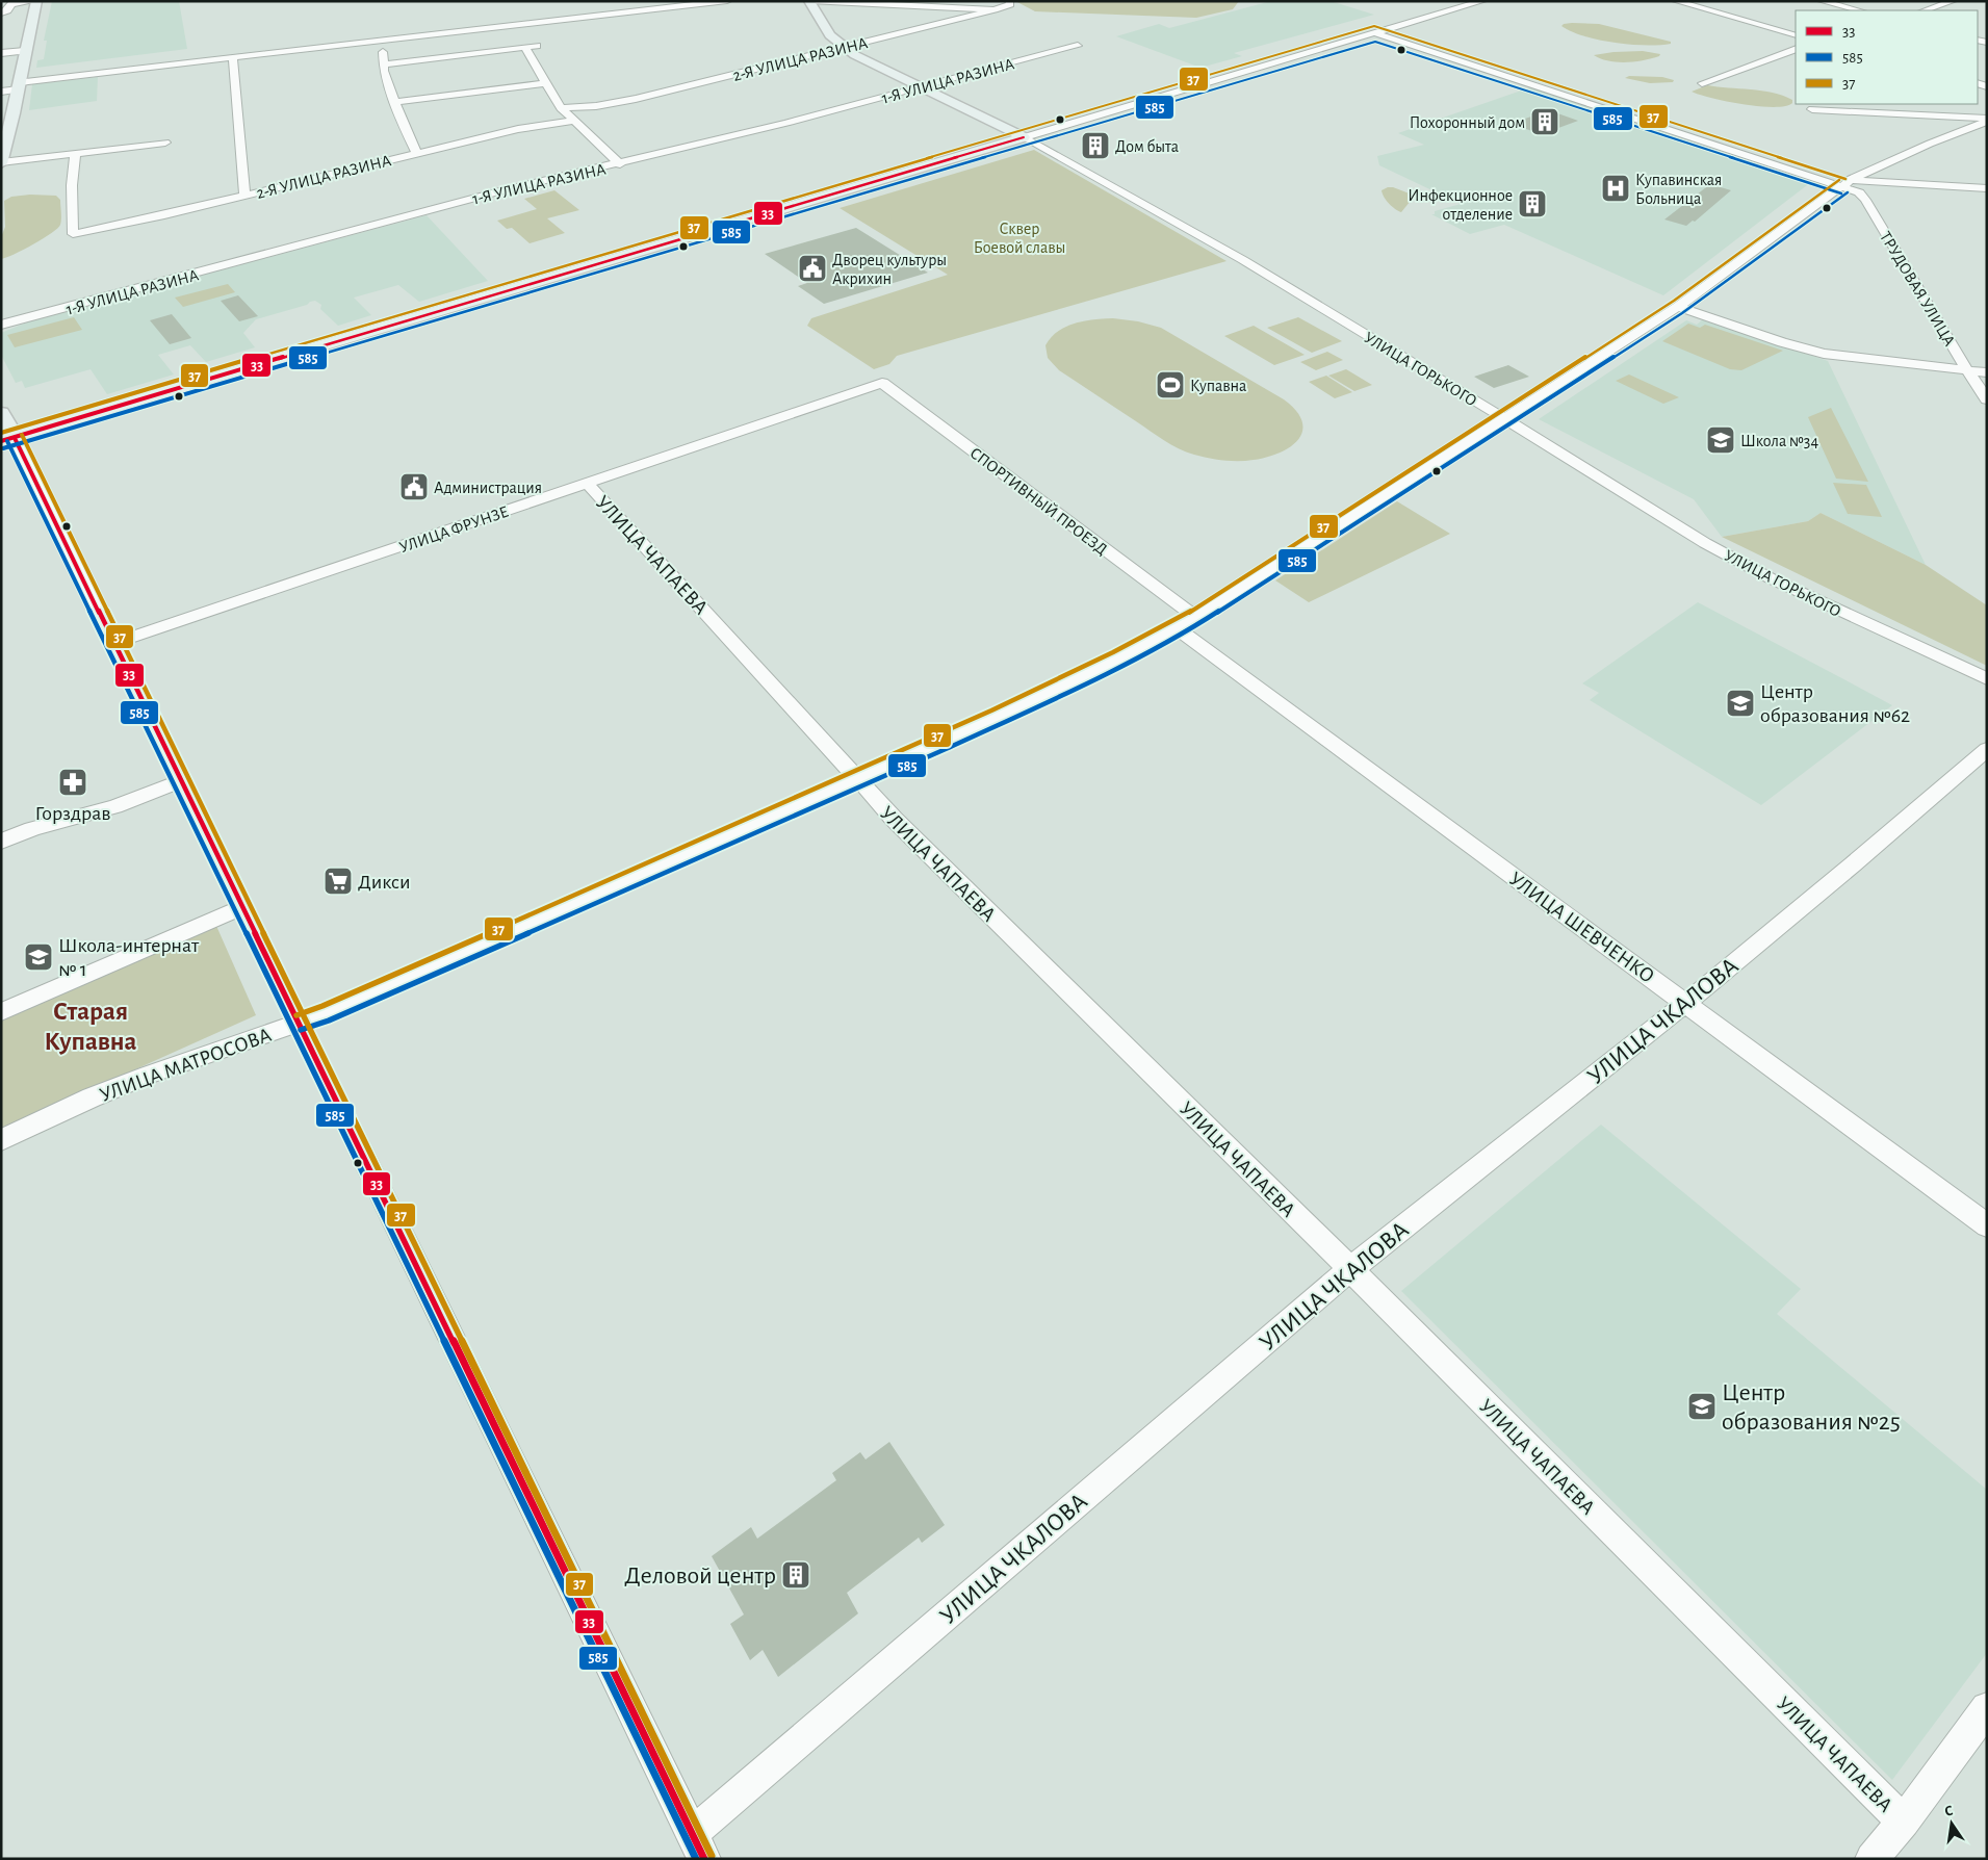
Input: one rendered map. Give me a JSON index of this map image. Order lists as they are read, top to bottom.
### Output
{
  "streets": {
    "street": [
      "2-Я УЛИЦА РАЗИНА",
      "1-Я УЛИЦА РАЗИНА",
      "ТРУДОВАЯ УЛИЦА",
      "УЛИЦА ГОРЬКОГО",
      "СПОРТИВНЫЙ ПРОЕЗД",
      "УЛИЦА ФРУНЗЕ",
      "УЛИЦА ЧАПАЕВА",
      "УЛИЦА ШЕВЧЕНКО",
      "УЛИЦА ЧКАЛОВА",
      "УЛИЦА МАТРОСОВА"
    ]
  },
  "crossings": [
    ["ТРУДОВАЯ УЛИЦА", "УЛИЦА МАТРОСОВА"],
    ["УЛИЦА ГОРЬКОГО", "УЛИЦА МАТРОСОВА"],
    ["СПОРТИВНЫЙ ПРОЕЗД", "УЛИЦА ФРУНЗЕ"],
    ["СПОРТИВНЫЙ ПРОЕЗД", "УЛИЦА МАТРОСОВА"],
    ["УЛИЦА ФРУНЗЕ", "УЛИЦА ЧАПАЕВА"],
    ["УЛИЦА ЧАПАЕВА", "УЛИЦА ЧКАЛОВА"],
    ["УЛИЦА ЧАПАЕВА", "УЛИЦА МАТРОСОВА"],
    ["УЛИЦА ШЕВЧЕНКО", "УЛИЦА ЧКАЛОВА"],
    ["УЛИЦА ШЕВЧЕНКО", "УЛИЦА МАТРОСОВА"]
  ],
  "districts": ["Старая Купавна"],
  "parks": ["Сквер Боевой славы"],
  "places": {
    "building": [
      "Похоронный дом",
      "Дом быта",
      "Инфекционное отделение",
      "Деловой центр"
    ],
    "hospital": ["Купавинская Больница"],
    "public building": ["Дворец культуры Акрихин", "Администрация"],
    "sports": ["Купавна"],
    "school or university": [
      "Школа №34",
      "Центр образования №62",
      "Школа-интернат № 1",
      "Центр образования №25"
    ],
    "pharmacy": ["Горздрав"],
    "supermarket": ["Дикси"]
  },
  "lines": ["transit line 37", "transit line 585", "transit line 33"],
  "legend": ["33", "585", "37"],
  "north": "top"
}
